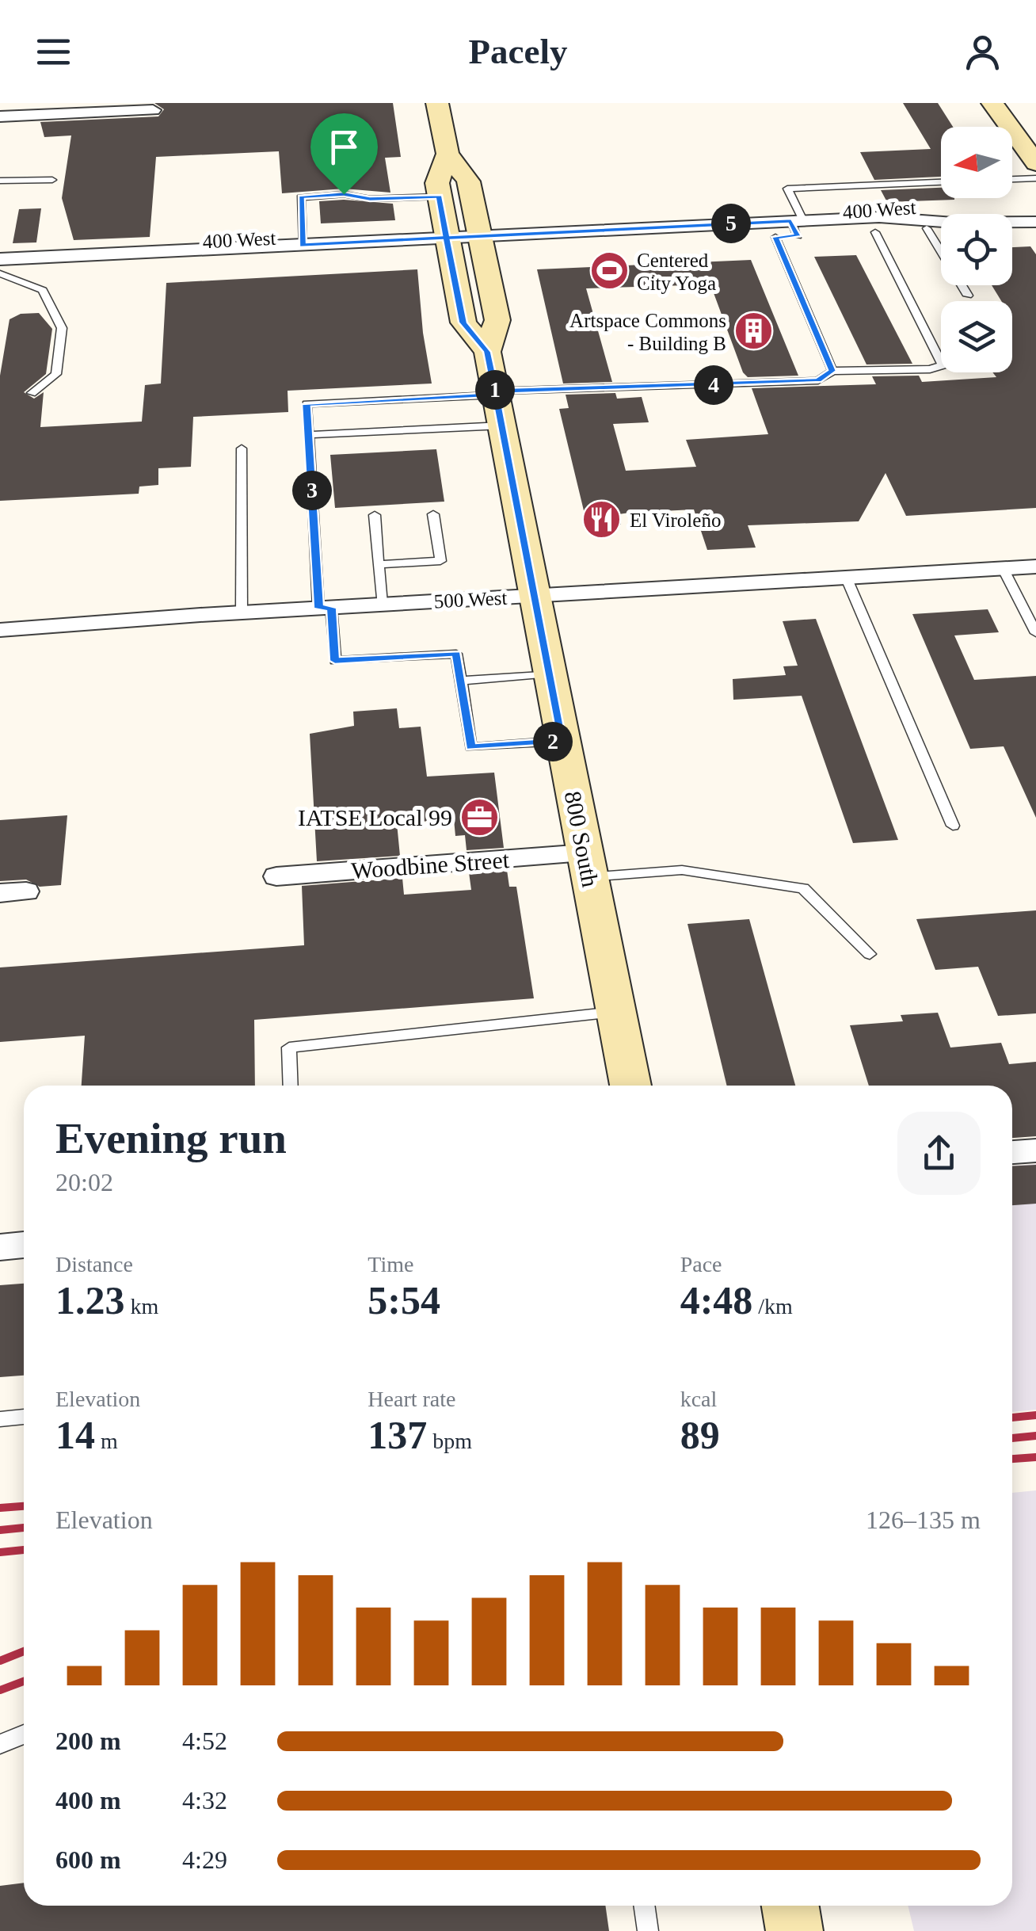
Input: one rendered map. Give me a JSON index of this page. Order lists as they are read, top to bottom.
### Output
{
  "streets": {
    "street": [
      "400 West",
      "500 West",
      "800 South",
      "Woodbine Street"
    ]
  },
  "crossings": [
    ["400 West", "800 South"],
    ["500 West", "800 South"],
    ["800 South", "Woodbine Street"]
  ],
  "places": {
    "sports": ["Centered City Yoga"],
    "building": ["Artspace Commons - Building B"],
    "restaurant": ["El Viroleño"],
    "office": ["IATSE Local 99"]
  },
  "north": "left",
  "page": {
    "header": "Pacely",
    "pins": [
      "5",
      "4",
      "1",
      "3",
      "2"
    ],
    "heading": ["Evening run", "20:02"],
    "stats": [
      ["Distance", "1.23 km"],
      ["Time", "5:54"],
      ["Pace", "4:48 /km"],
      ["Elevation", "14 m"],
      ["Heart rate", "137 bpm"],
      ["kcal", "89"]
    ],
    "chart": ["Elevation", "126–135 m"],
    "list": [
      {
        "name": "200 m",
        "note": "4:52"
      },
      {
        "name": "400 m",
        "note": "4:32"
      },
      {
        "name": "600 m",
        "note": "4:29"
      }
    ]
  }
}
